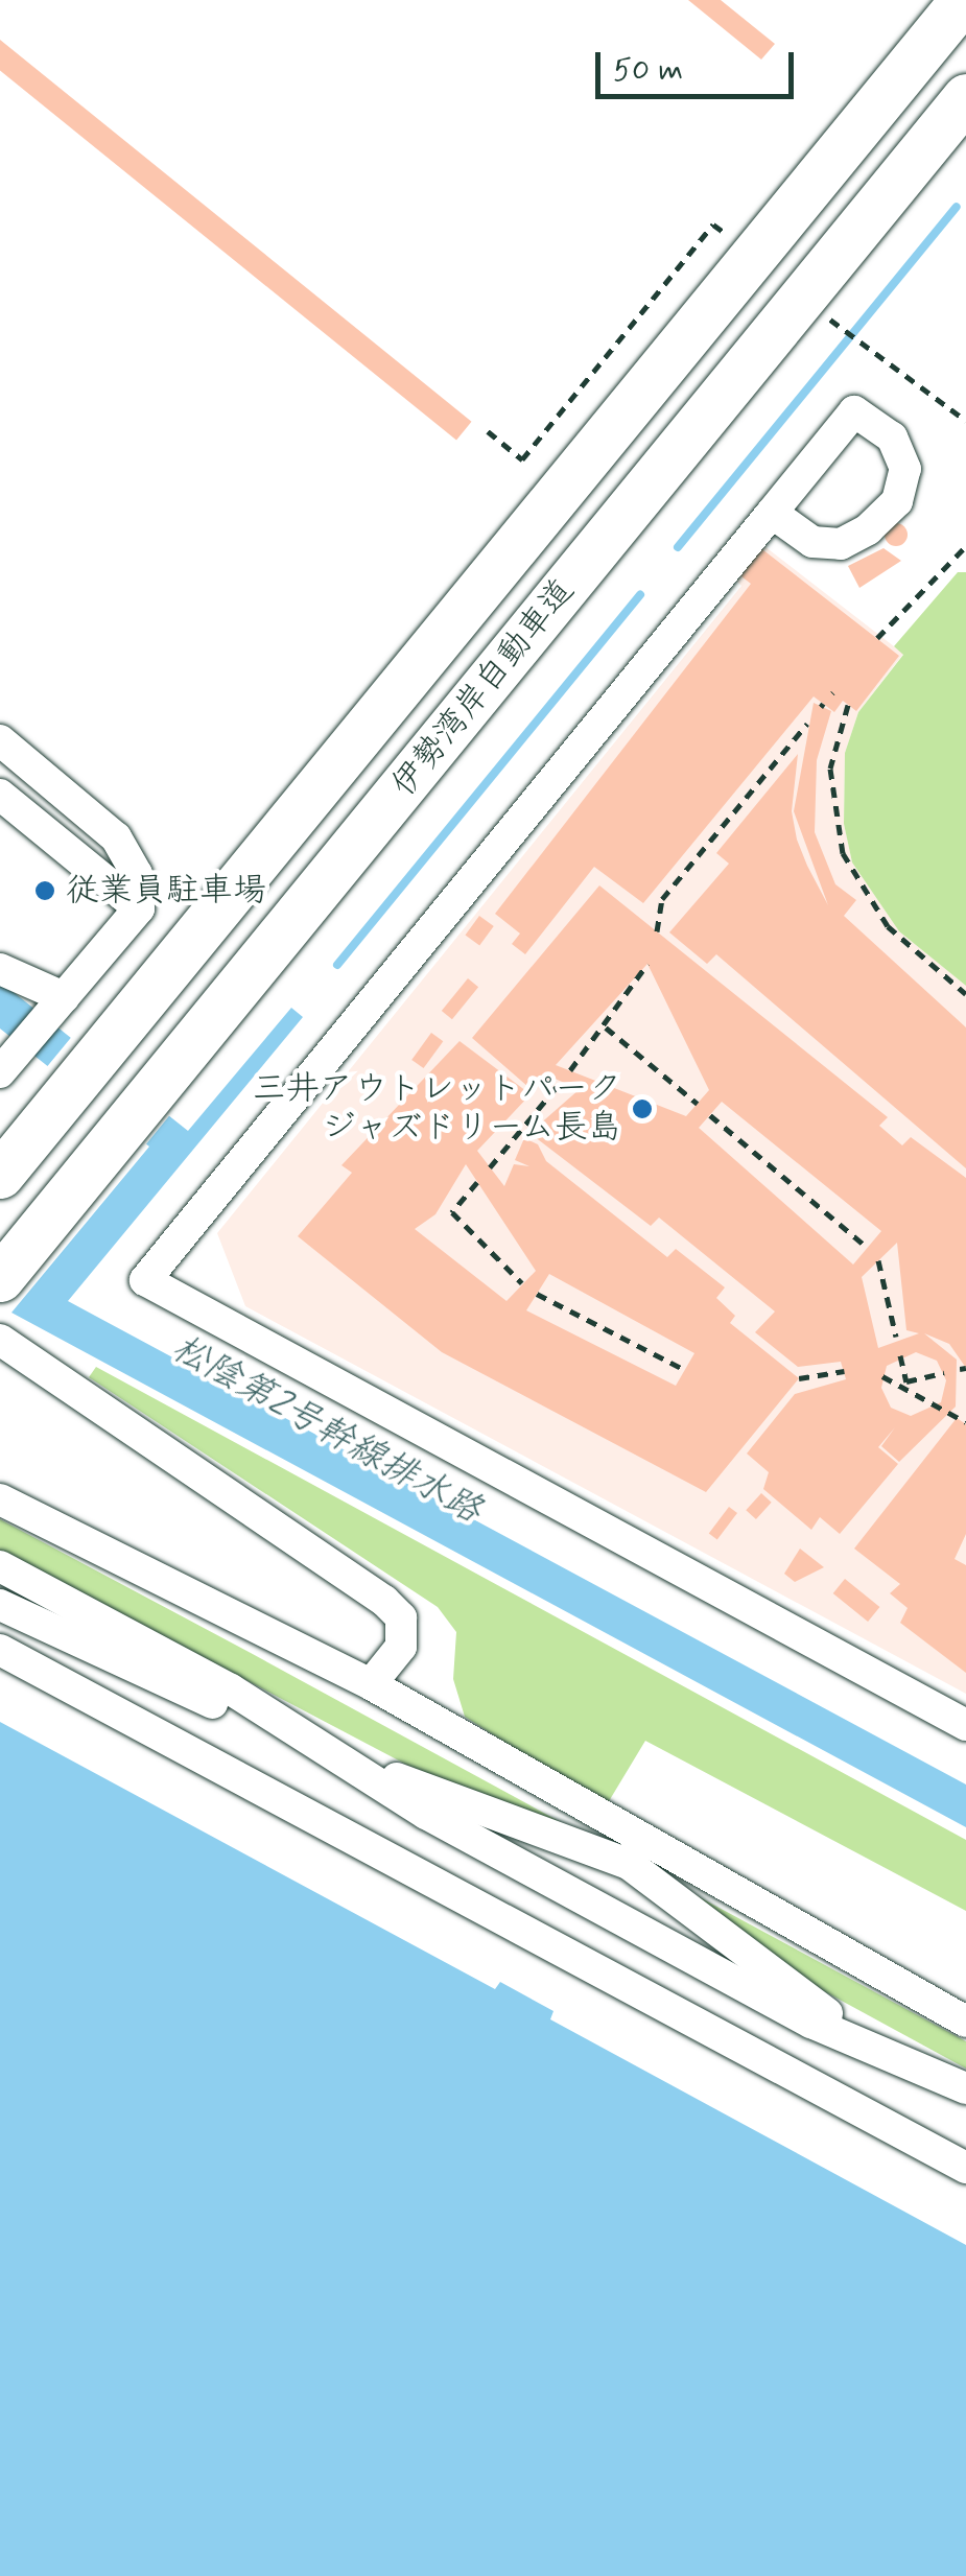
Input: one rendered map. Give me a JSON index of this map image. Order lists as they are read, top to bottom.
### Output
{
  "streets": {
    "highway": ["伊勢湾岸自動車道"]
  },
  "water": ["松陰第2号幹線排水路"],
  "places": ["従業員駐車場", "三井アウトレットパーク ジャズドリーム長島"],
  "scale_bar": "50 m"
}
